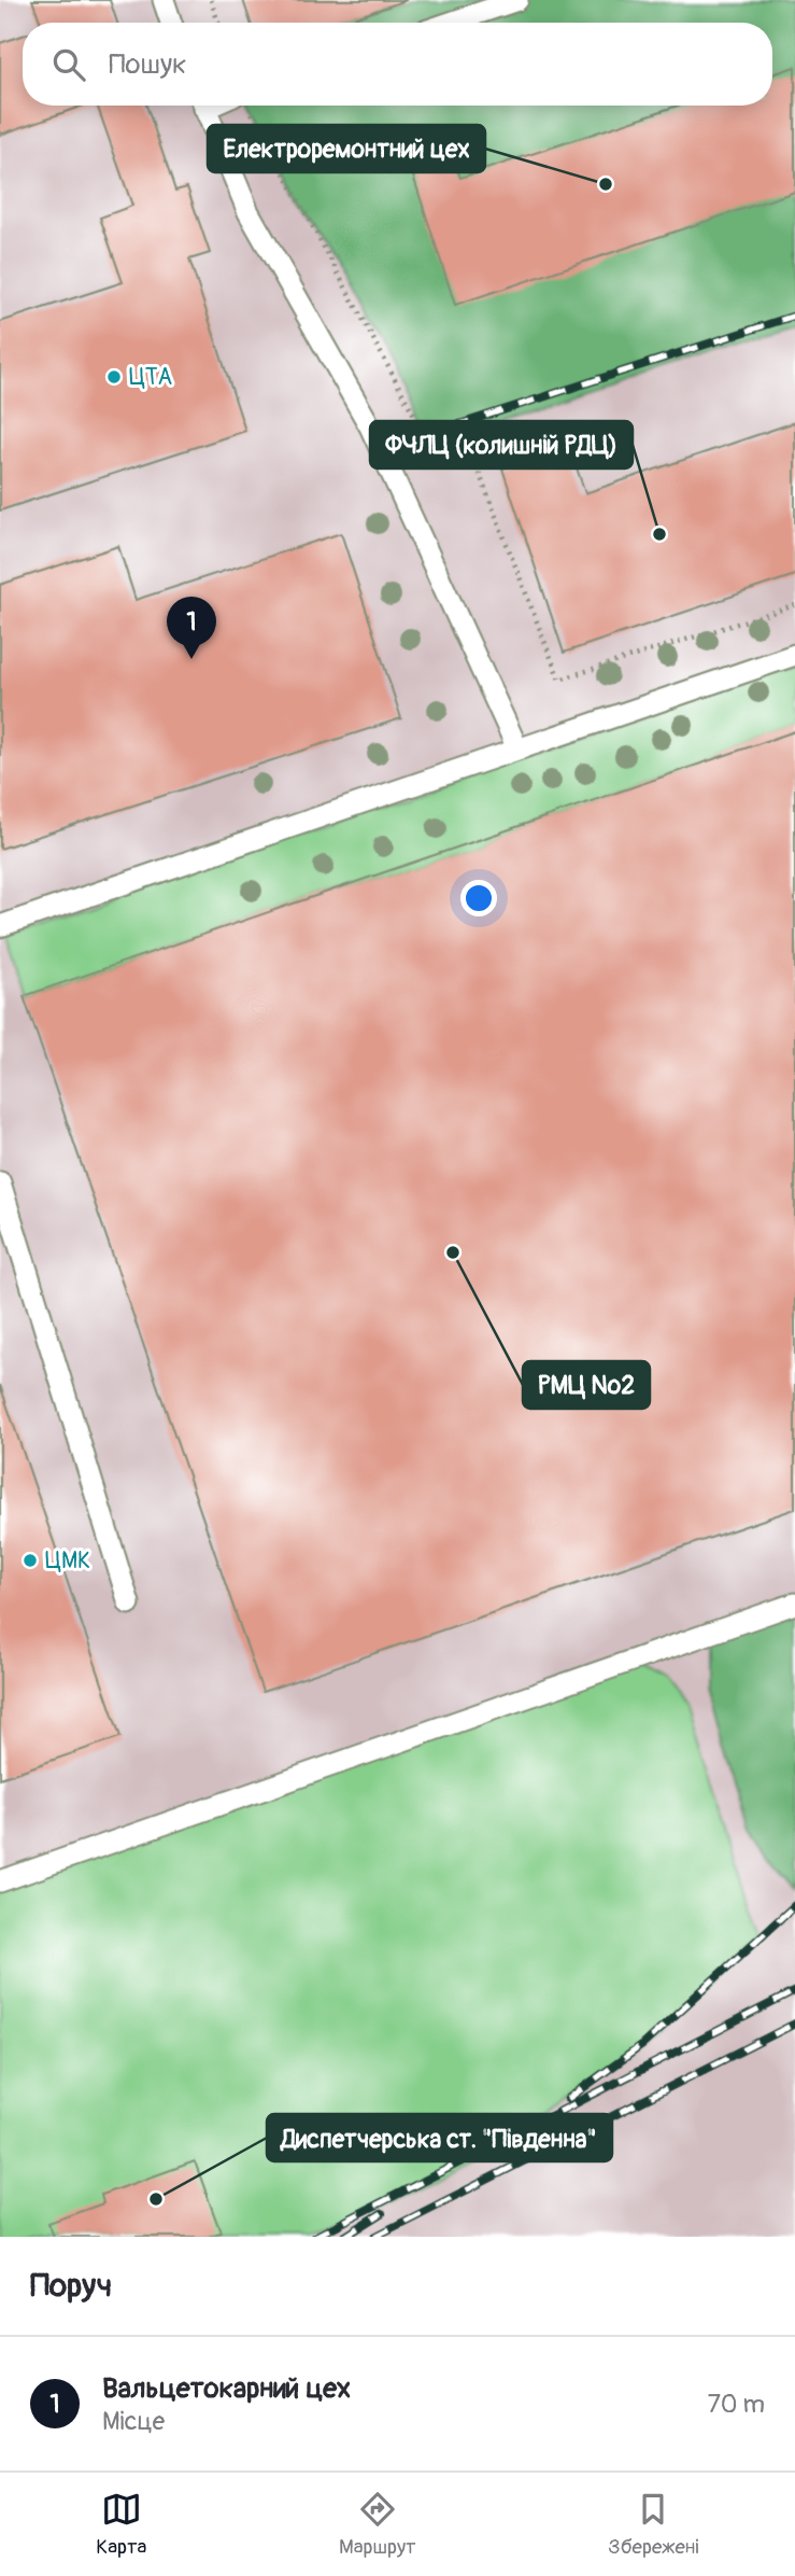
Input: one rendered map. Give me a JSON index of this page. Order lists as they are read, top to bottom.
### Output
{
  "places": [
    "Електроремонтний цех",
    "ЦТА",
    "ФЧЛЦ (колишній РДЦ)",
    "РМЦ №2",
    "ЦМК",
    "Диспетчерська ст. \"Південна\""
  ],
  "page": {
    "search": "Пошук",
    "pins": "1",
    "heading": "Поруч",
    "list": [
      {
        "mark": "1",
        "name": "Вальцетокарний цех",
        "note": "Місце",
        "value": "70 m"
      }
    ],
    "nav": ["Карта", "Маршрут", "Збережені"]
  }
}
